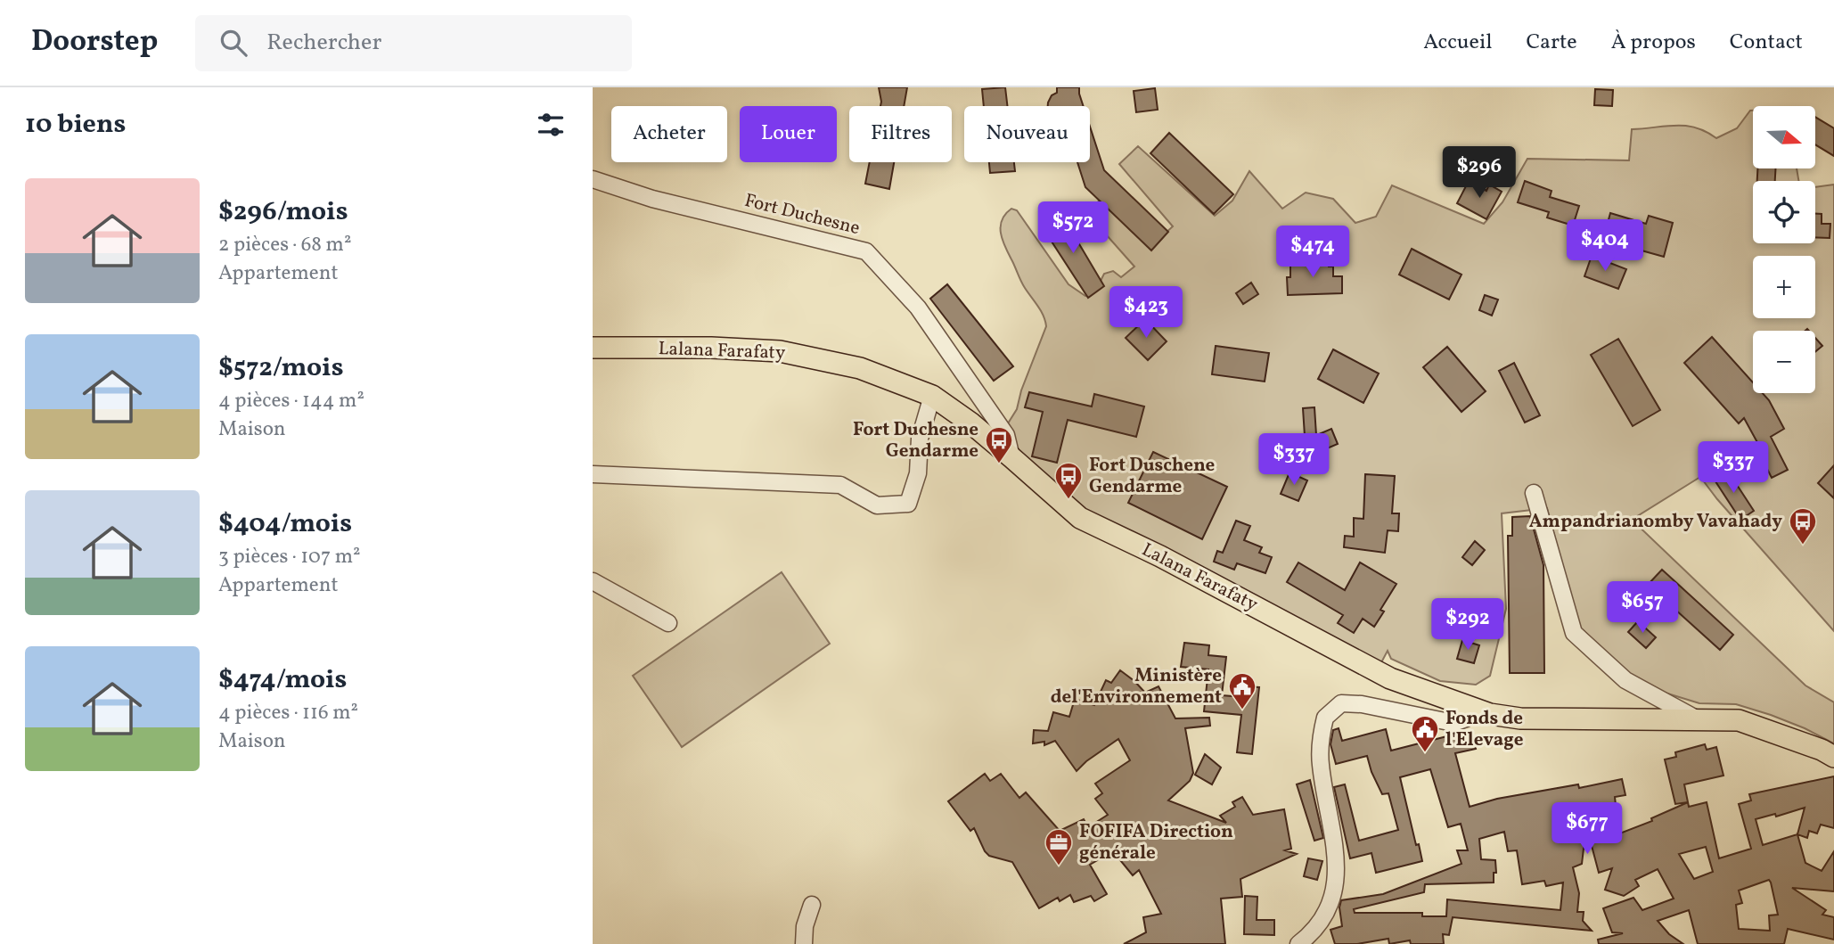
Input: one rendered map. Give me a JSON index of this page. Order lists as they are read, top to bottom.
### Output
{
  "streets": {
    "main road": ["Lalana Farafaty"],
    "street": ["Fort Duchesne"]
  },
  "crossings": [
    ["Fort Duchesne", "Lalana Farafaty"]
  ],
  "places": {
    "bus stop": ["Fort Duchesne Gendarme", "Fort Duschene Gendarme", "Ampandrianomby Vavahady"],
    "public building": ["Ministère del'Environnement", "Fonds de l'Elevage"],
    "office": ["FOFIFA Direction générale"]
  },
  "north": "right",
  "page": {
    "header": "Doorstep",
    "search": "Rechercher",
    "nav": [
      "Accueil",
      "Carte",
      "À propos",
      "Contact"
    ],
    "heading": "10 biens",
    "map_buttons": ["+", "−"],
    "chip": [
      "Acheter",
      "Louer",
      "Filtres",
      "Nouveau"
    ],
    "price": [
      "$296",
      "$572",
      "$404",
      "$474",
      "$423",
      "$337",
      "$337",
      "$657",
      "$292",
      "$677"
    ],
    "list": [
      {
        "name": "$296/mois",
        "note": "2 pièces · 68 m² · Appartement"
      },
      {
        "name": "$572/mois",
        "note": "4 pièces · 144 m² · Maison"
      },
      {
        "name": "$404/mois",
        "note": "3 pièces · 107 m² · Appartement"
      },
      {
        "name": "$474/mois",
        "note": "4 pièces · 116 m² · Maison"
      }
    ]
  }
}
